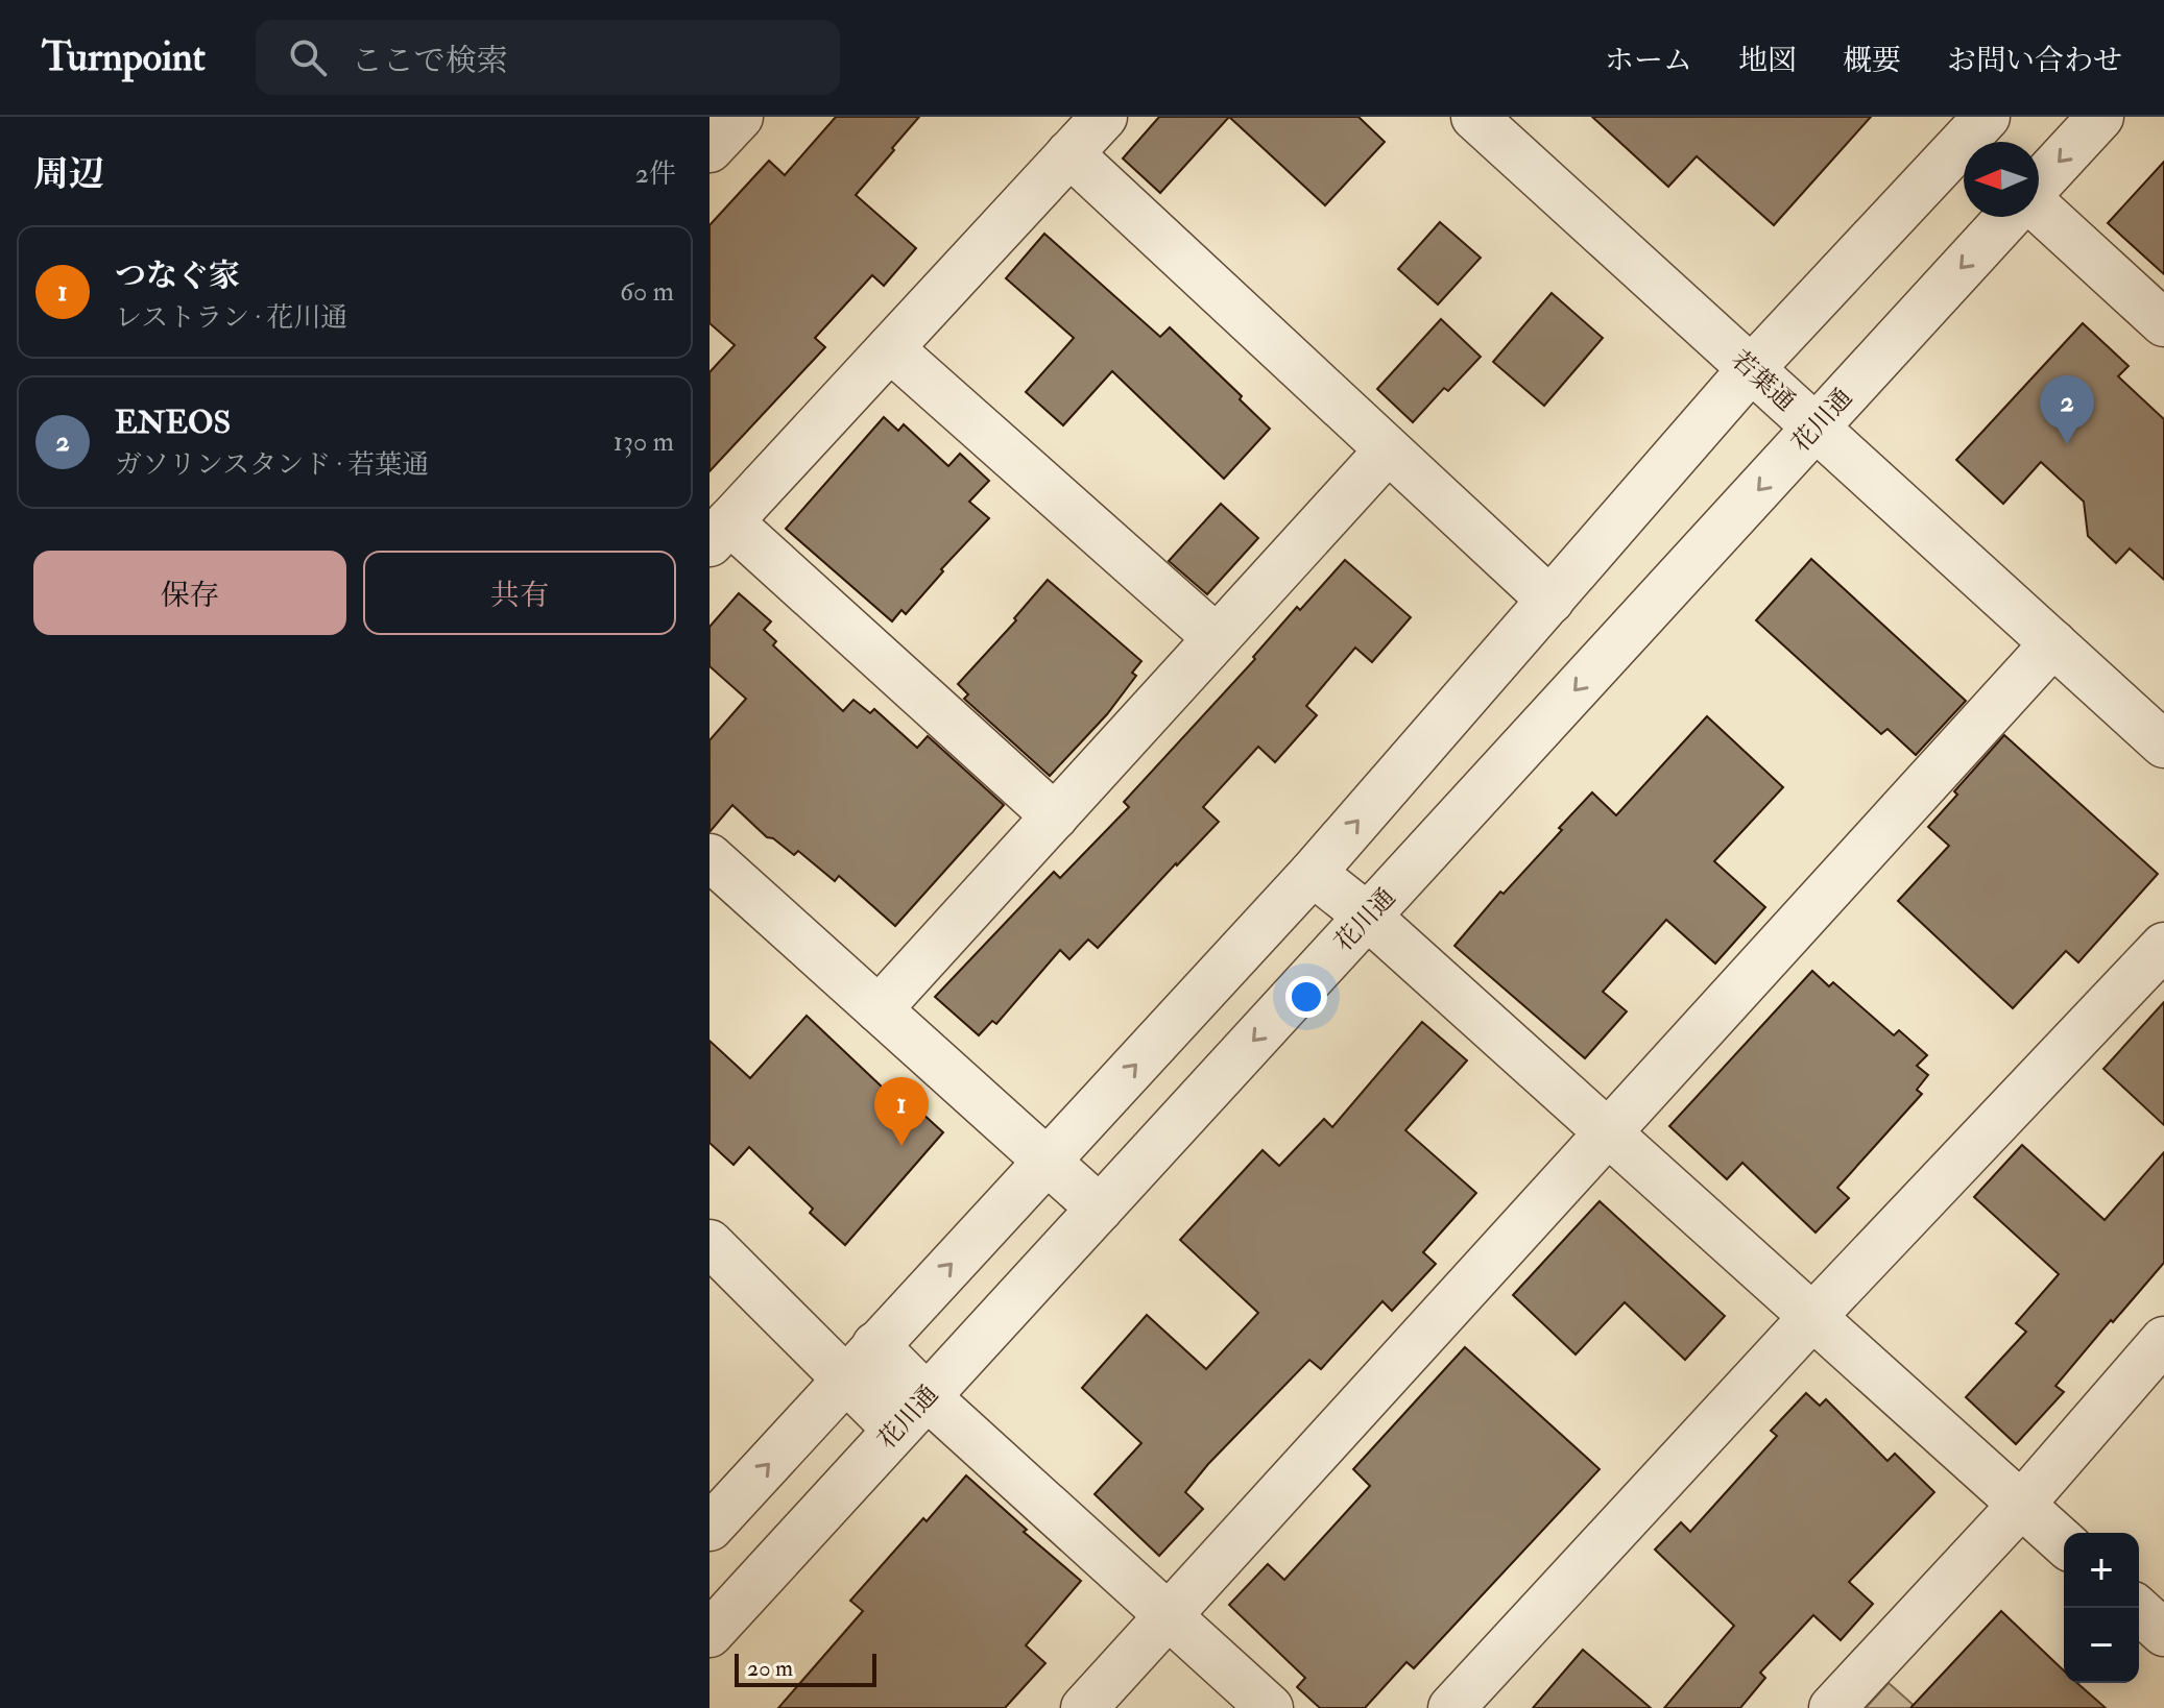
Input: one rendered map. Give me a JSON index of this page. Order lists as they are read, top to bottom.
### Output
{
  "streets": {
    "street": ["若葉通", "花川通"]
  },
  "crossings": [
    ["若葉通", "花川通"]
  ],
  "scale_bar": "20 m",
  "north": "left",
  "page": {
    "header": "Turnpoint",
    "search": "ここで検索",
    "nav": [
      "ホーム",
      "地図",
      "概要",
      "お問い合わせ"
    ],
    "heading": ["周辺", "2件"],
    "list": [
      {
        "mark": "1",
        "name": "つなぐ家",
        "note": "レストラン · 花川通",
        "value": "60 m"
      },
      {
        "mark": "2",
        "name": "ENEOS",
        "note": "ガソリンスタンド · 若葉通",
        "value": "130 m"
      }
    ],
    "pins": ["2", "1"],
    "buttons": ["保存", "共有"],
    "map_buttons": ["+", "−"],
    "scale": "20 m"
  }
}
